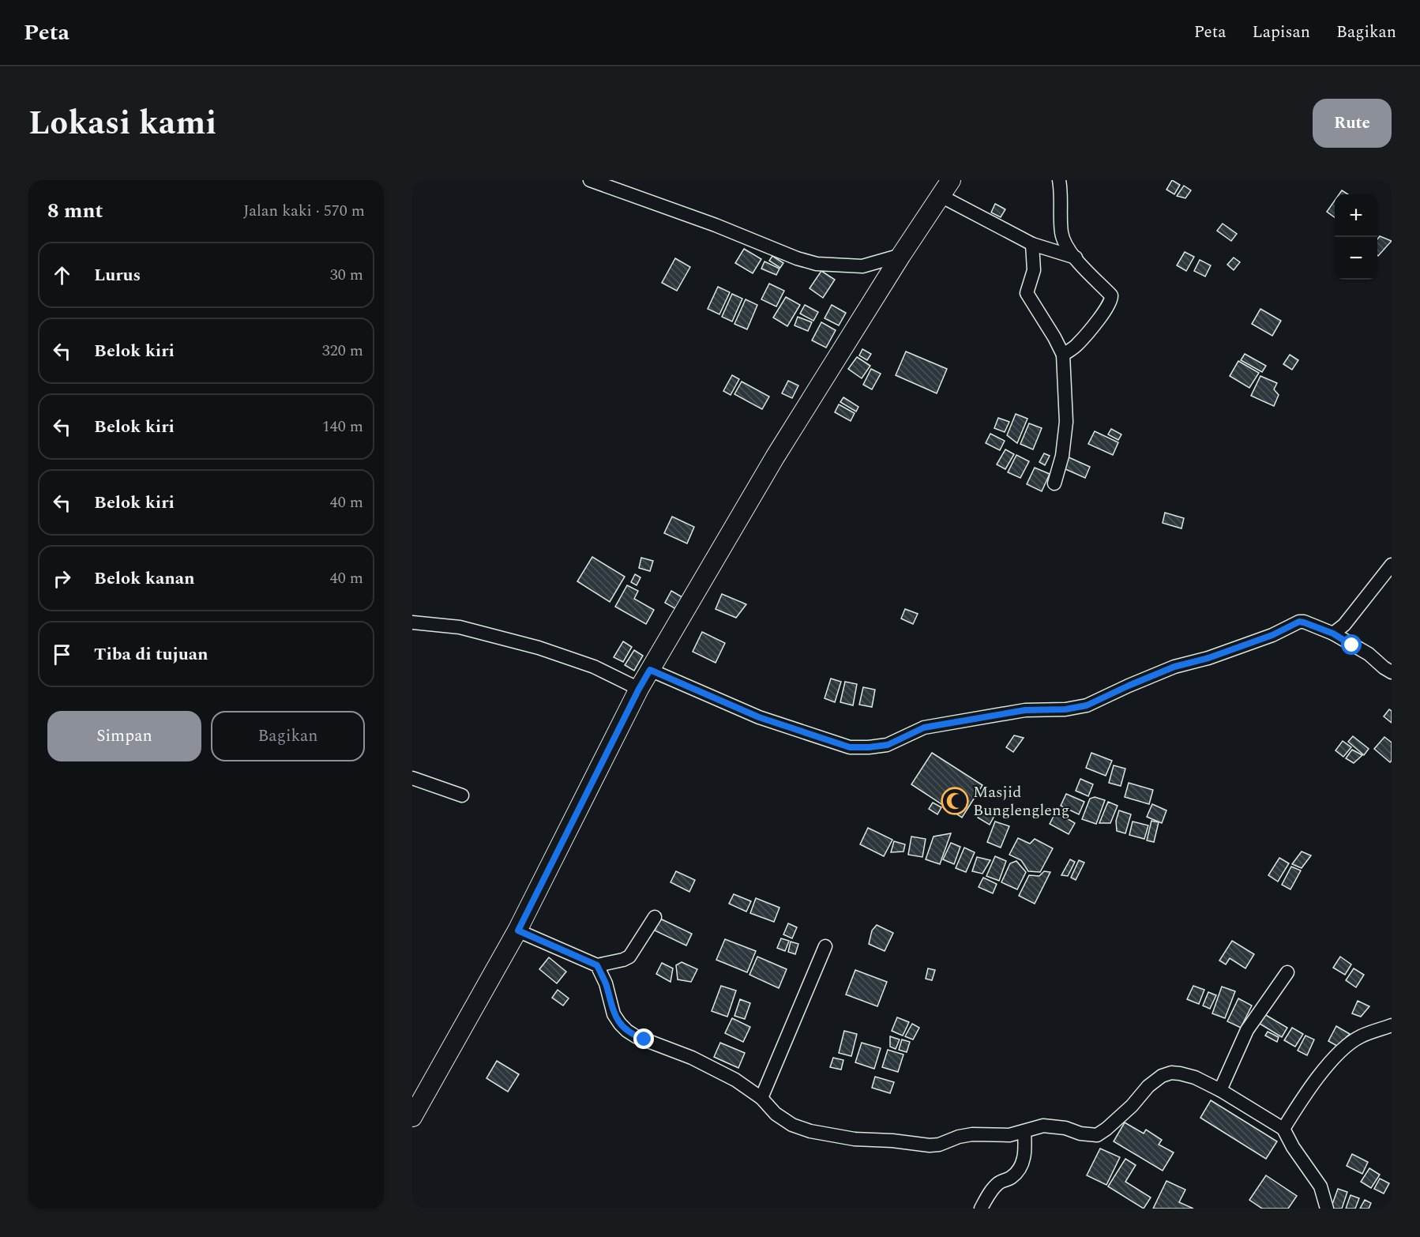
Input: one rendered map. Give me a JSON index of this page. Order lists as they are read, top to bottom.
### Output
{
  "places": {
    "mosque": ["Masjid Bunglengleng"]
  },
  "page": {
    "header": "Peta",
    "nav": ["Peta", "Lapisan", "Bagikan"],
    "title": "Lokasi kami",
    "buttons": [
      "Rute",
      ["Simpan", "Bagikan"]
    ],
    "heading": ["8 mnt", "Jalan kaki · 570 m"],
    "map_buttons": ["+", "−"],
    "list": [
      ["Lurus", "30 m"],
      ["Belok kiri", "320 m"],
      ["Belok kiri", "140 m"],
      ["Belok kiri", "40 m"],
      ["Belok kanan", "40 m"],
      "Tiba di tujuan"
    ]
  }
}
